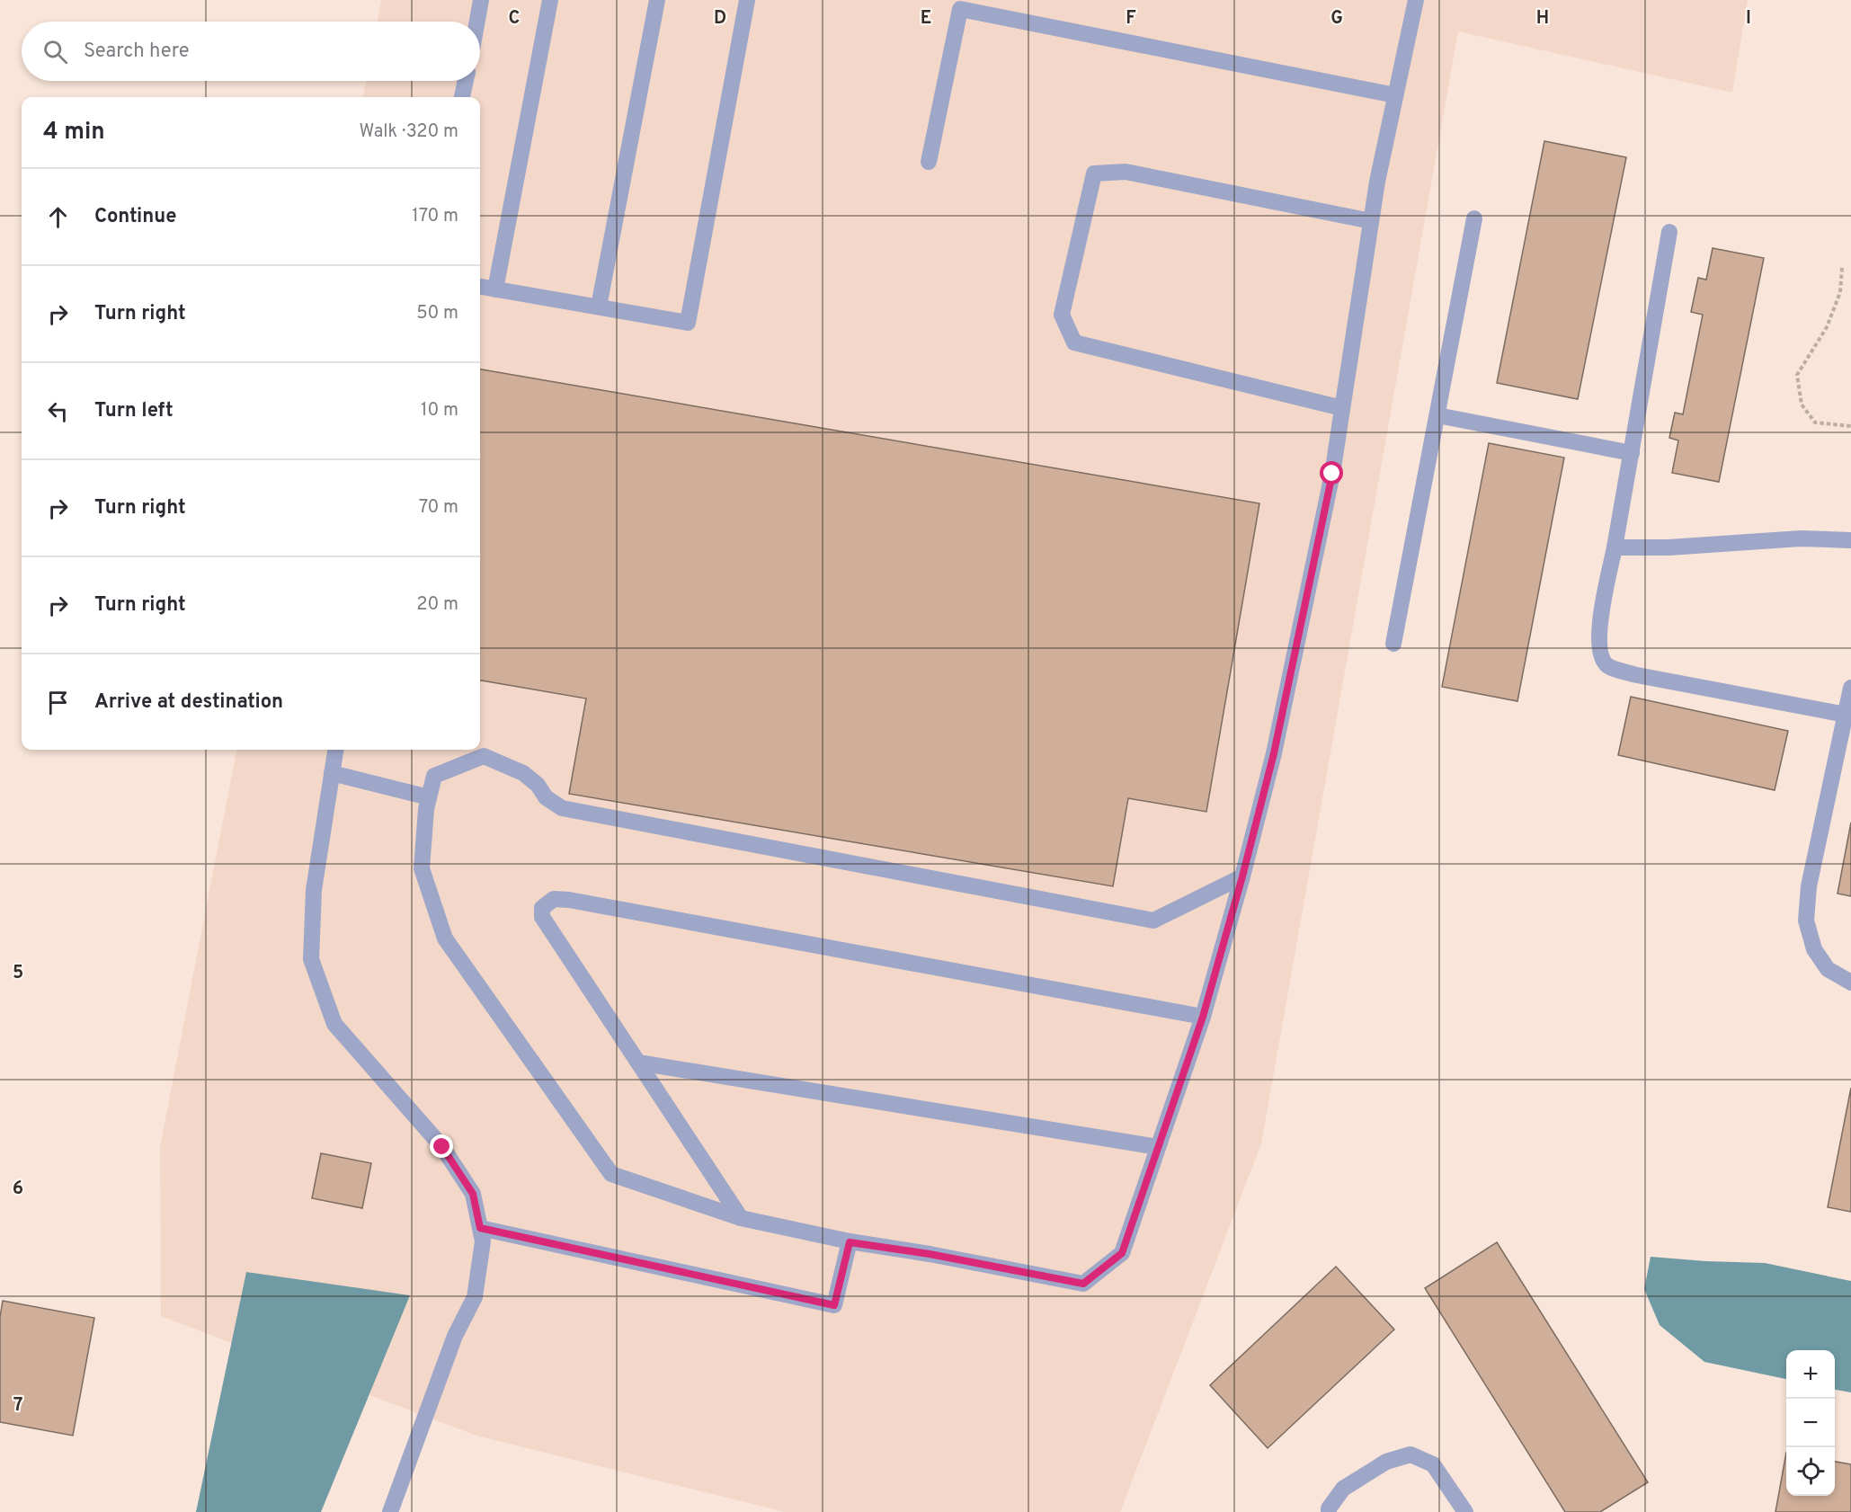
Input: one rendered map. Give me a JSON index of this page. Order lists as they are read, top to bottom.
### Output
{
  "page": {
    "search": "Search here",
    "heading": ["4 min", "Walk · 320 m"],
    "list": [
      ["Continue", "170 m"],
      ["Turn right", "50 m"],
      ["Turn left", "10 m"],
      ["Turn right", "70 m"],
      ["Turn right", "20 m"],
      "Arrive at destination"
    ],
    "map_buttons": ["+", "−"]
  },
  "grid": {
    "columns": [
      "C",
      "D",
      "E",
      "F",
      "G",
      "H",
      "I"
    ],
    "rows": ["5", "6", "7"]
  }
}
